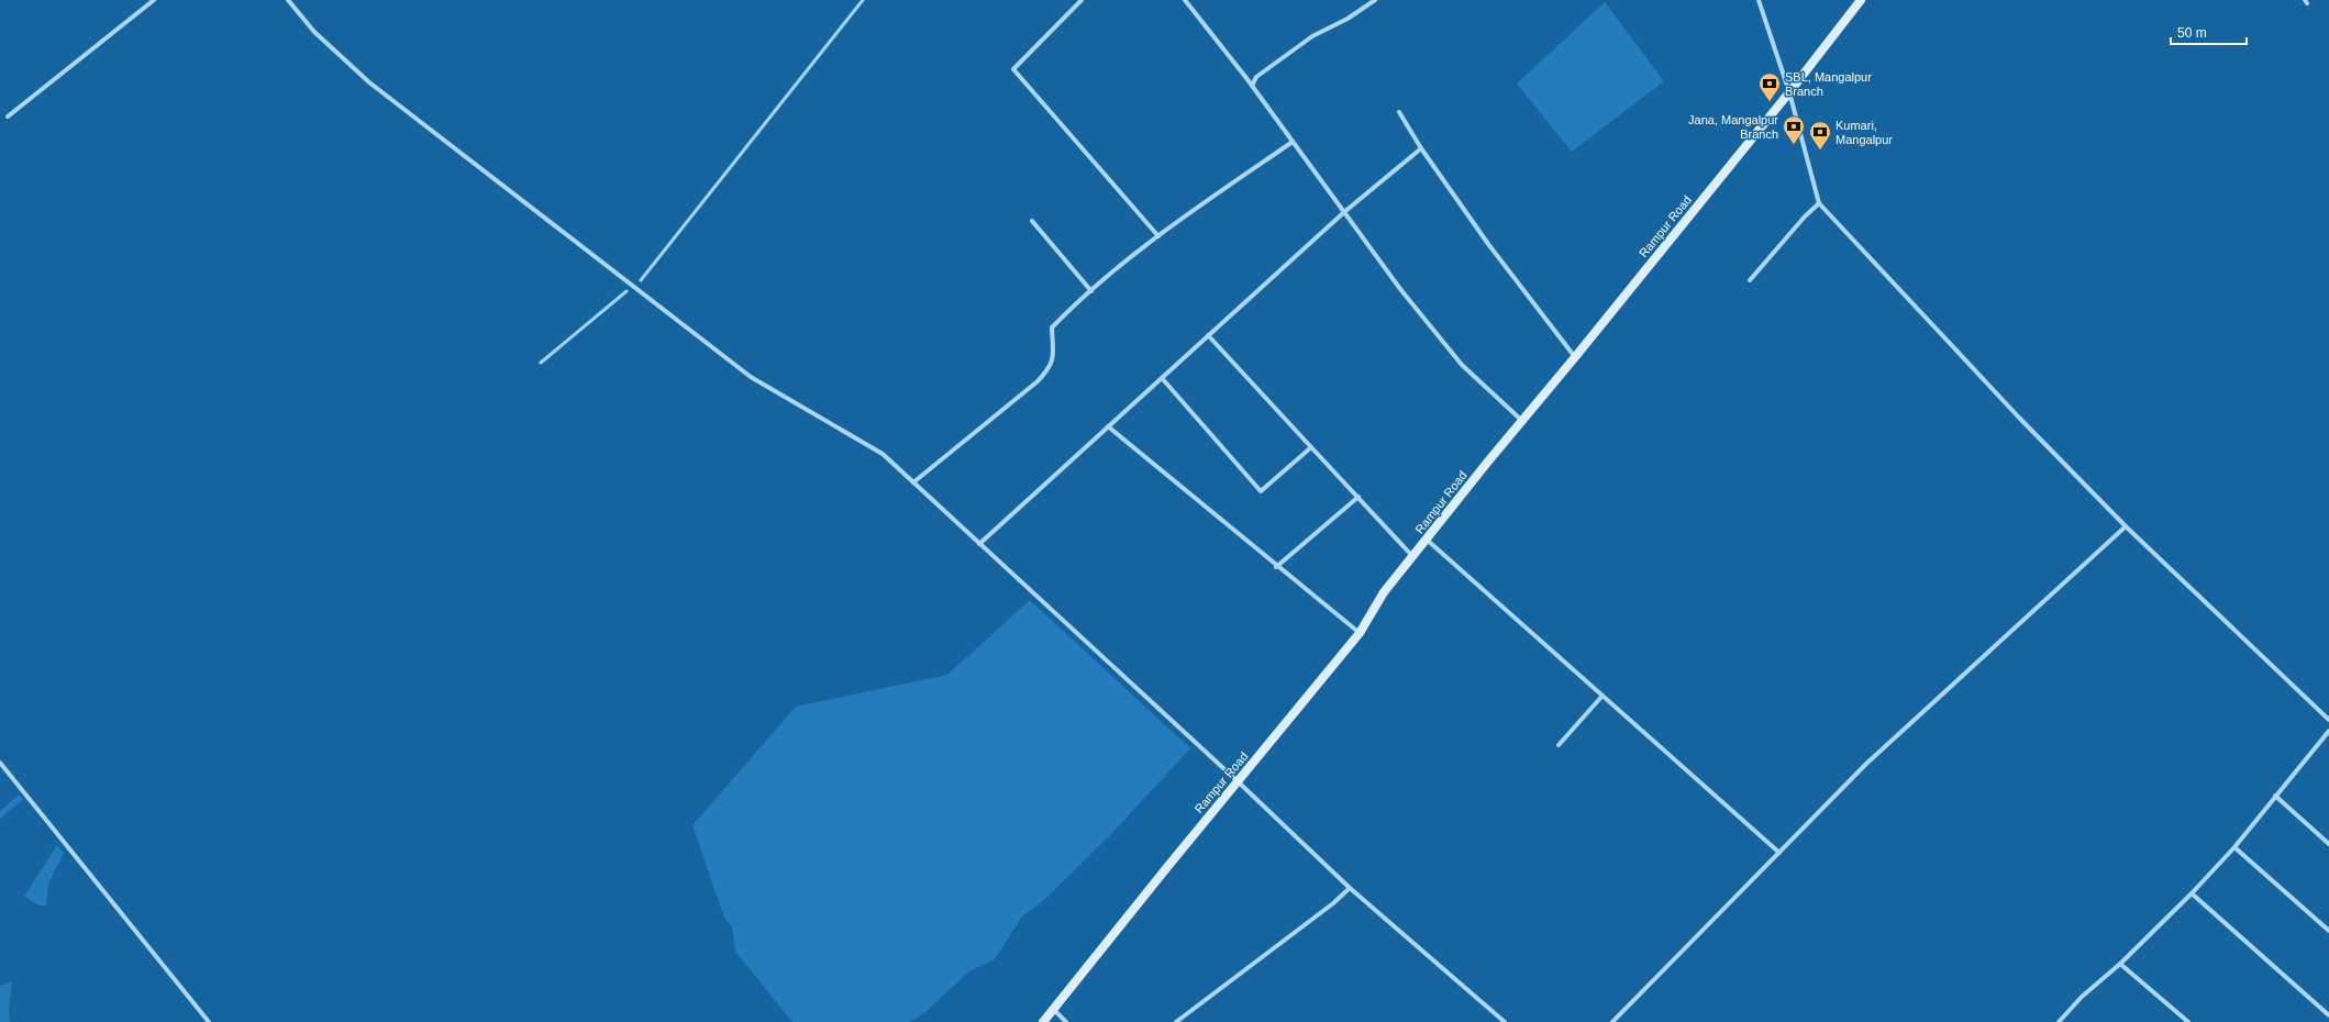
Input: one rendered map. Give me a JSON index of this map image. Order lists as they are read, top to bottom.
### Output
{
  "streets": {
    "main road": ["Rampur Road"]
  },
  "places": {
    "bank": ["SBL, Mangalpur Branch", "Jana, Mangalpur Branch", "Kumari, Mangalpur"]
  },
  "scale_bar": "50 m"
}
